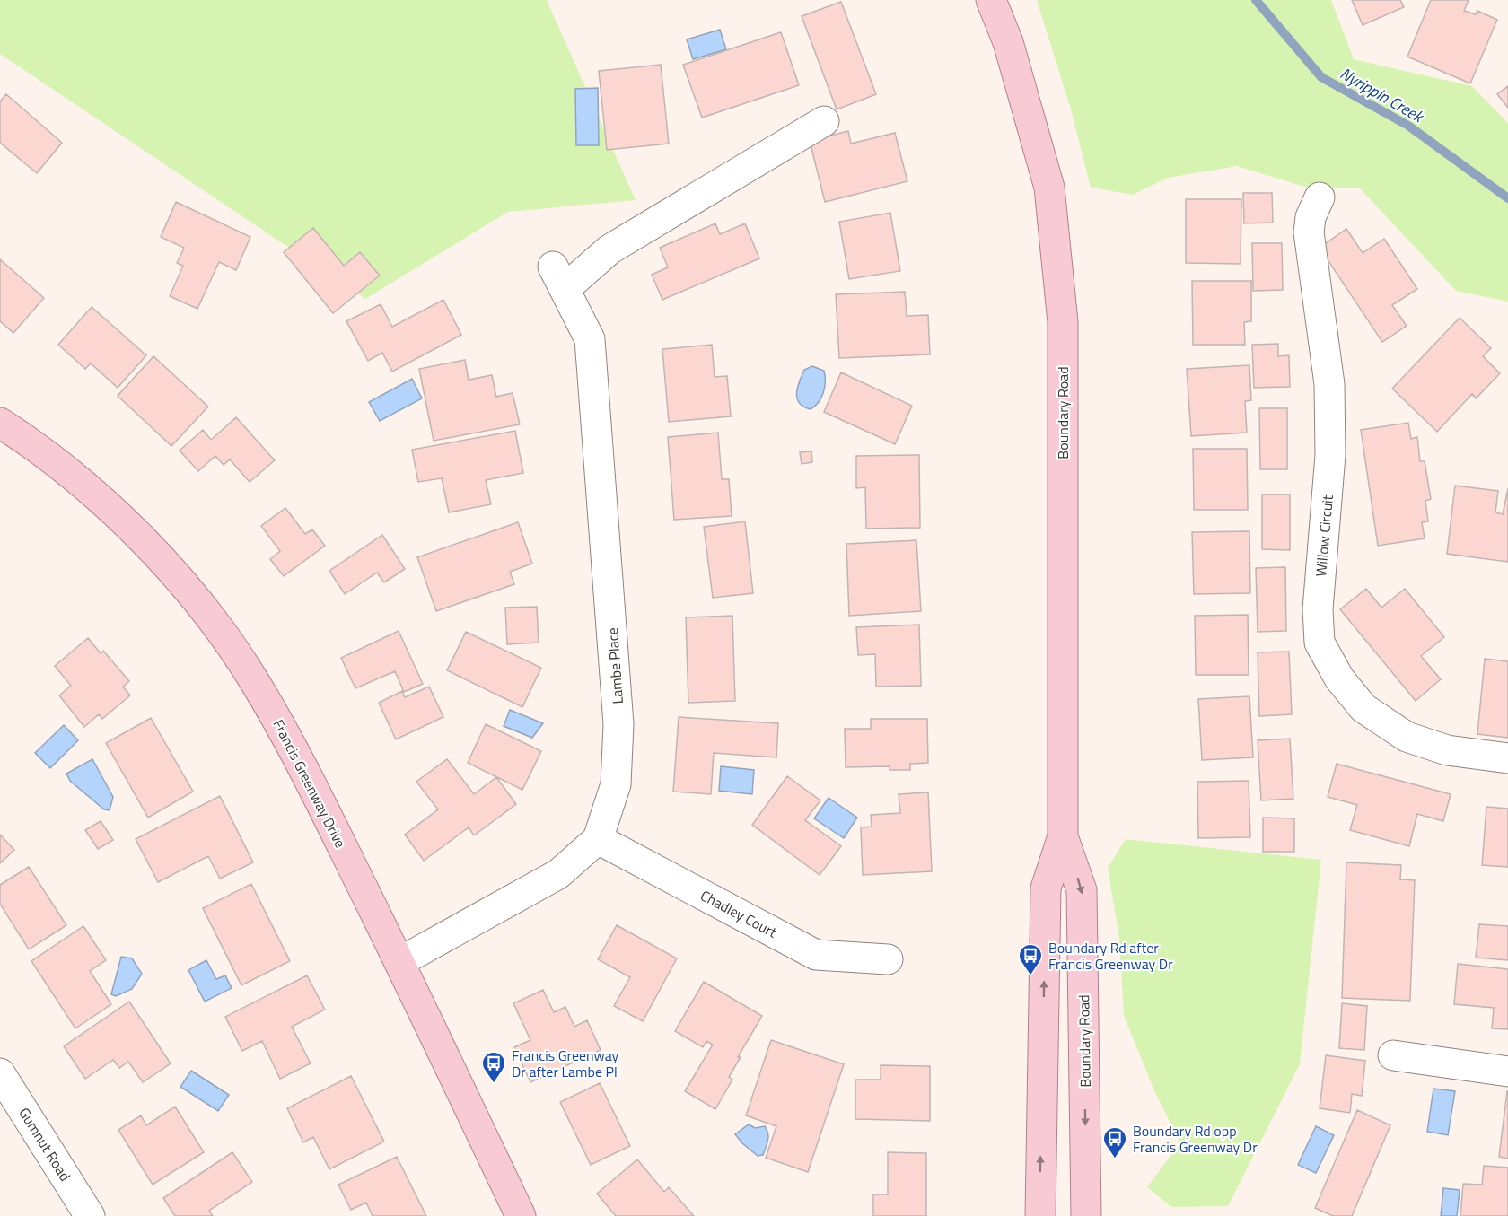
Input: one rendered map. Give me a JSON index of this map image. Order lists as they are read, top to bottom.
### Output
{
  "streets": {
    "main road": ["Boundary Road", "Francis Greenway Drive"],
    "street": [
      "Willow Circuit",
      "Lambe Place",
      "Chadley Court",
      "Gumnut Road"
    ]
  },
  "crossings": [
    ["Lambe Place", "Chadley Court"]
  ],
  "water": ["Nyrippin Creek"],
  "places": {
    "bus stop": ["Boundary Rd after Francis Greenway Dr", "Francis Greenway Dr after Lambe Pl", "Boundary Rd opp Francis Greenway Dr"]
  }
}
